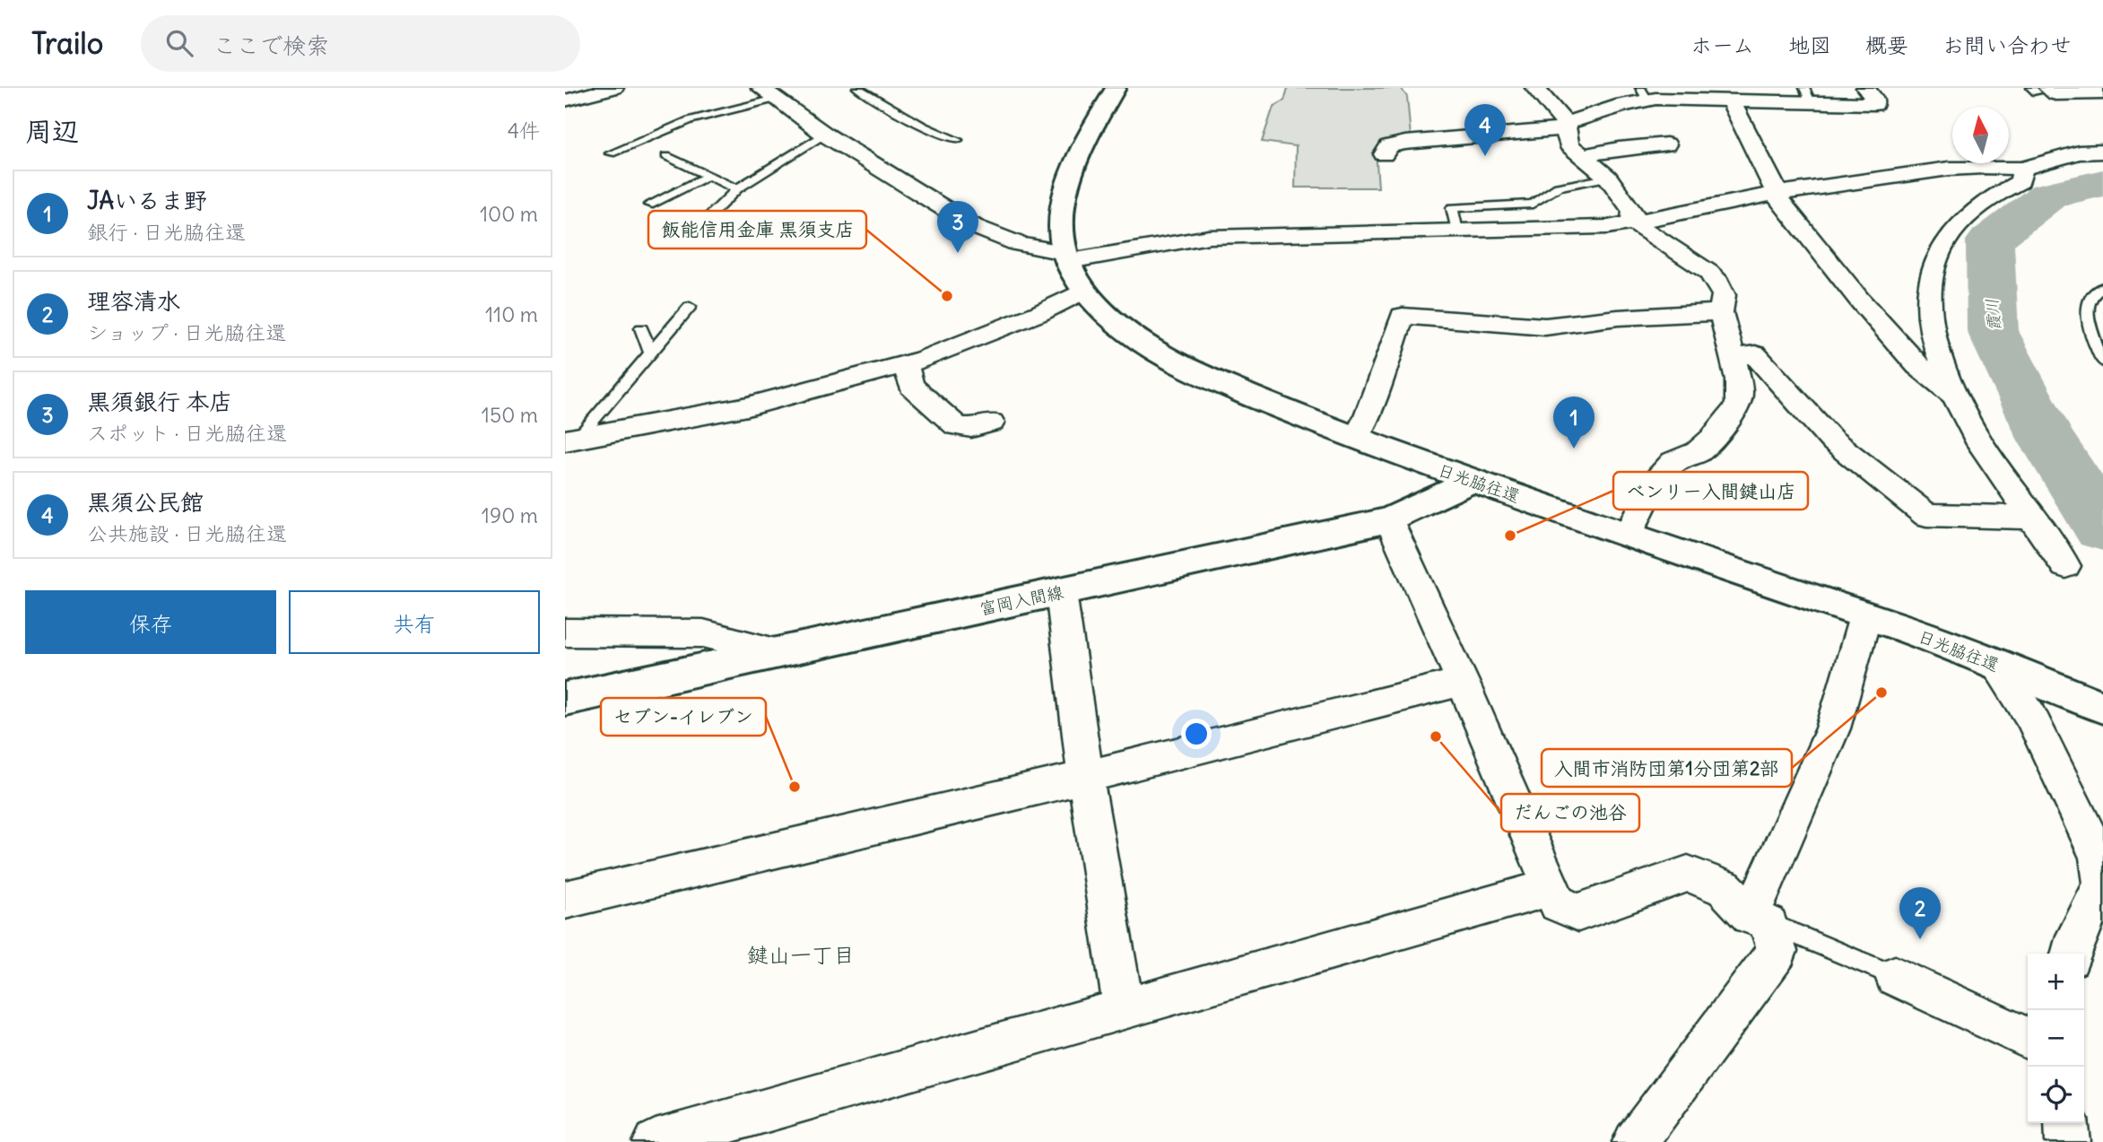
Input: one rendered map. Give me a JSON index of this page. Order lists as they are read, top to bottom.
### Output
{
  "streets": {
    "main road": ["日光脇往還", "富岡入間線"]
  },
  "crossings": [
    ["日光脇往還", "富岡入間線"]
  ],
  "districts": ["鍵山一丁目"],
  "water": ["霞川"],
  "places": [
    "飯能信用金庫 黒須支店",
    "ベンリー入間鍵山店",
    "入間市消防団第1分団第2部",
    "だんごの池谷",
    "セブン-イレブン"
  ],
  "north": "top",
  "page": {
    "header": "Trailo",
    "search": "ここで検索",
    "nav": [
      "ホーム",
      "地図",
      "概要",
      "お問い合わせ"
    ],
    "heading": ["周辺", "4件"],
    "pins": [
      "4",
      "3",
      "1",
      "2"
    ],
    "list": [
      {
        "mark": "1",
        "name": "JAいるま野",
        "note": "銀行 · 日光脇往還",
        "value": "100 m"
      },
      {
        "mark": "2",
        "name": "理容清水",
        "note": "ショップ · 日光脇往還",
        "value": "110 m"
      },
      {
        "mark": "3",
        "name": "黒須銀行 本店",
        "note": "スポット · 日光脇往還",
        "value": "150 m"
      },
      {
        "mark": "4",
        "name": "黒須公民館",
        "note": "公共施設 · 日光脇往還",
        "value": "190 m"
      }
    ],
    "buttons": ["保存", "共有"],
    "map_buttons": ["+", "−"]
  }
}
